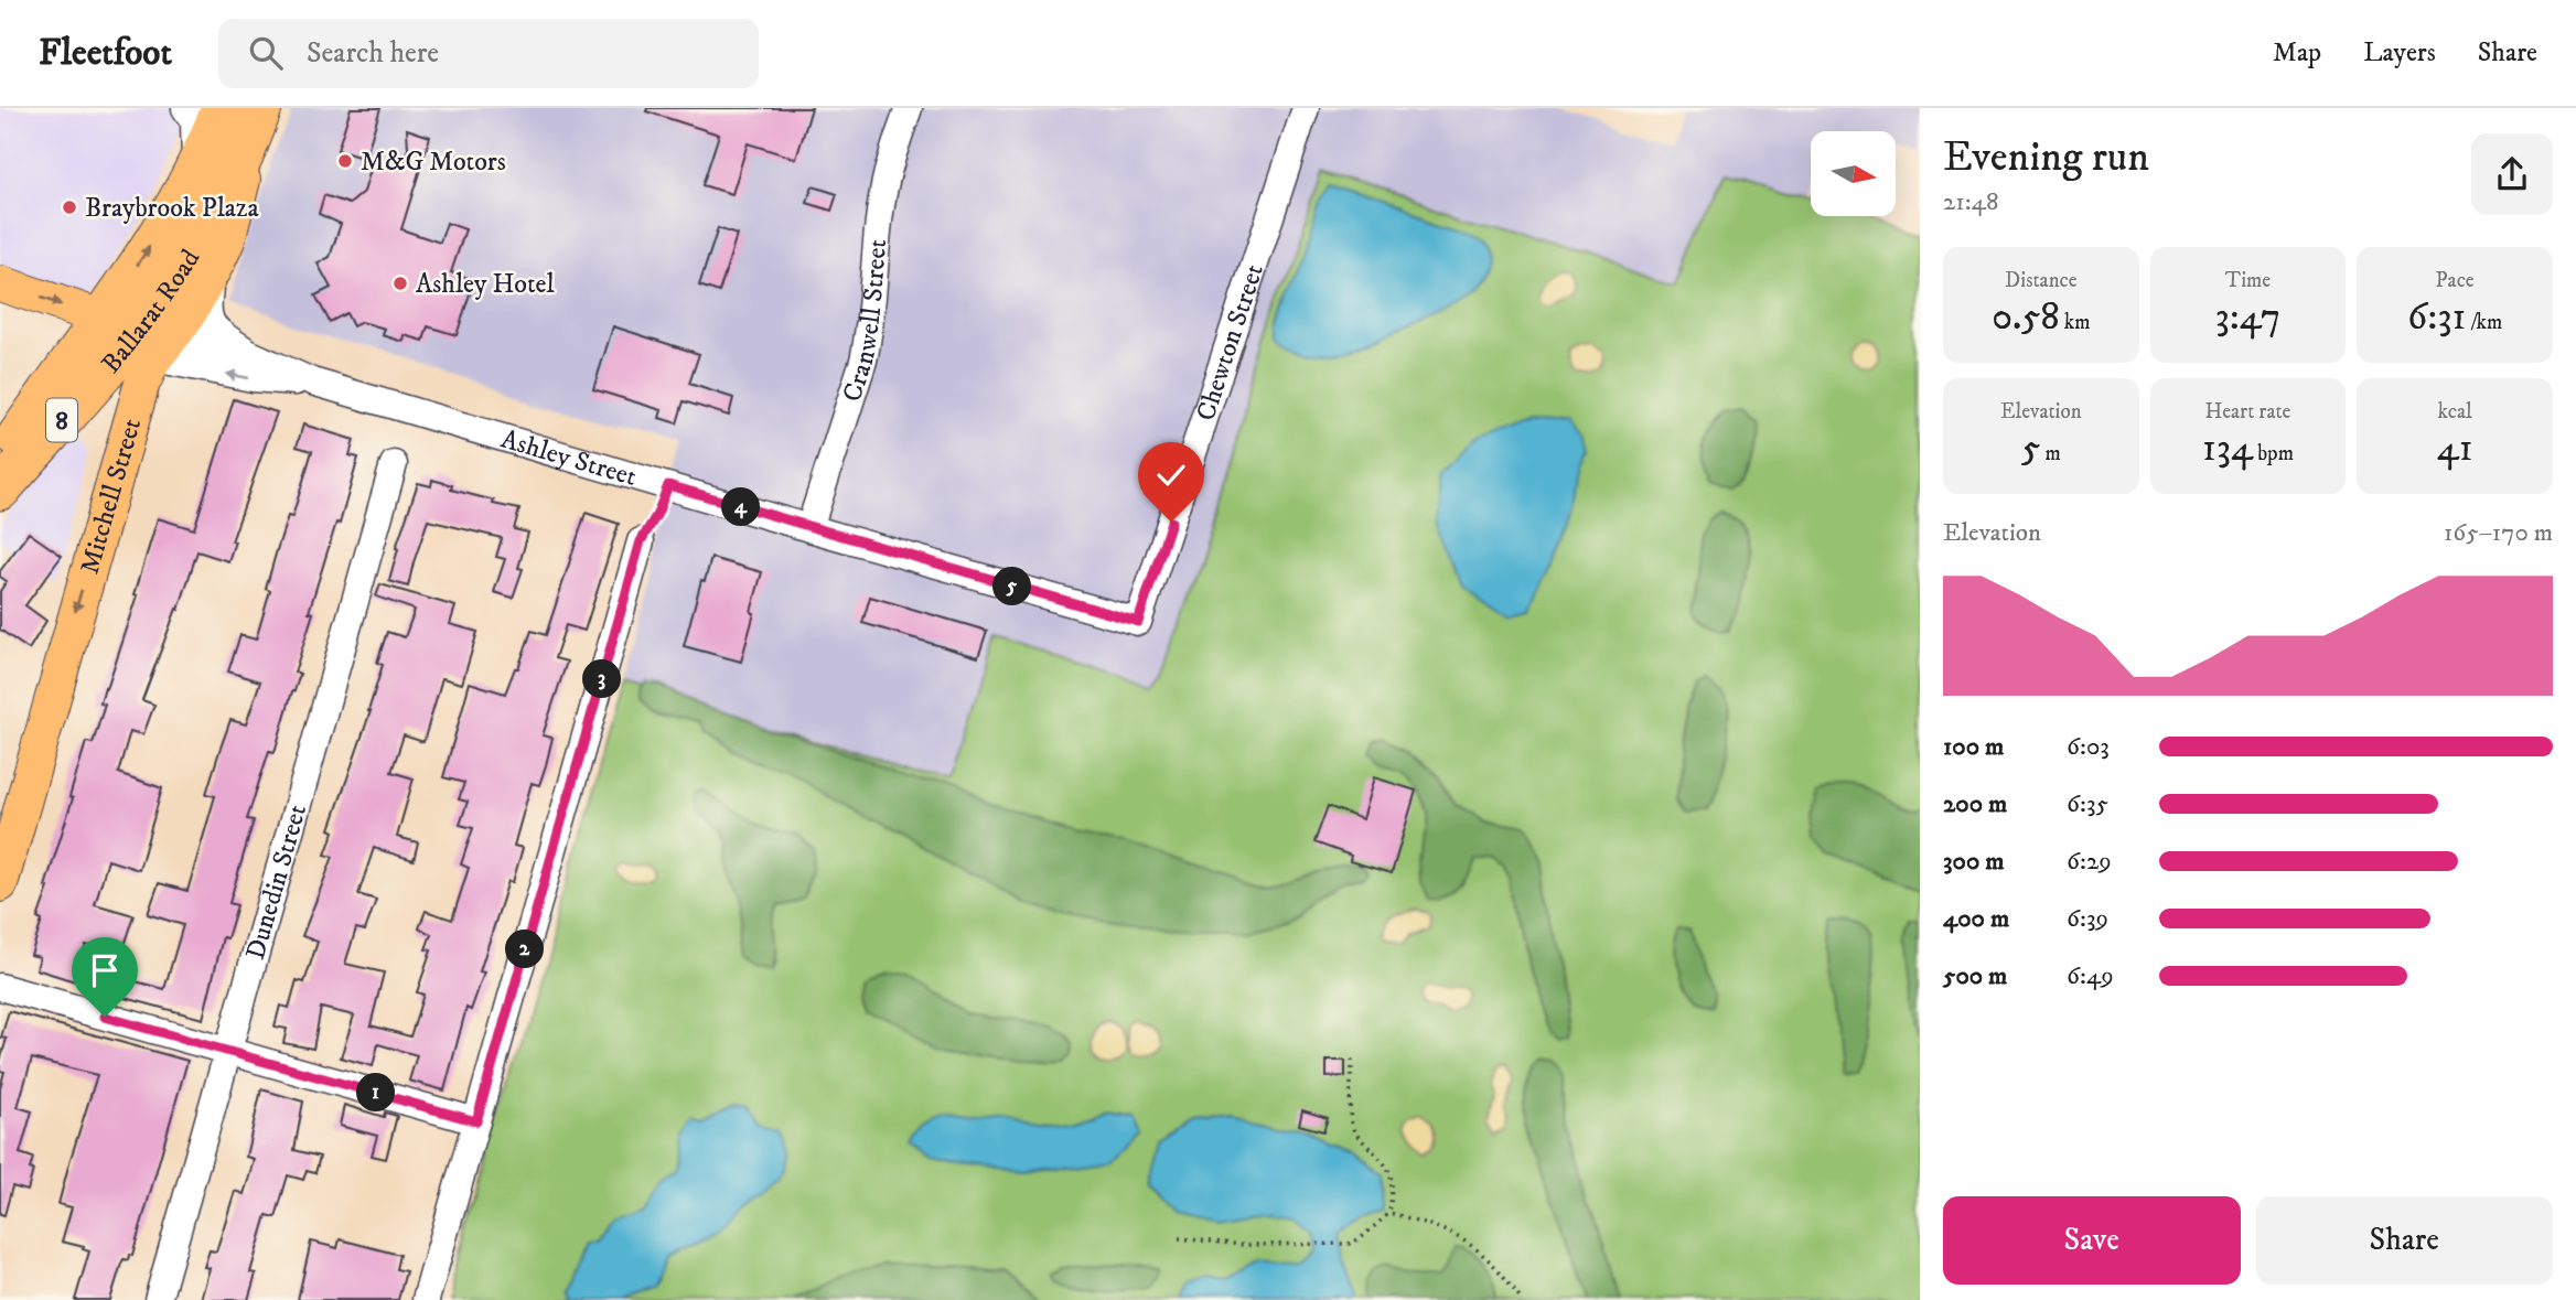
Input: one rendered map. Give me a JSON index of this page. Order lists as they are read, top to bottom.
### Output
{
  "streets": {
    "highway": ["Ballarat Road", "8"],
    "main road": ["Ashley Street", "Mitchell Street"],
    "street": ["Cranwell Street", "Chewton Street", "Dunedin Street"]
  },
  "crossings": [
    ["Ballarat Road", "Ashley Street"],
    ["Ballarat Road", "Mitchell Street"],
    ["Cranwell Street", "Ashley Street"],
    ["Chewton Street", "Ashley Street"],
    ["Ashley Street", "Mitchell Street"]
  ],
  "one_way": ["Mitchell Street"],
  "places": ["M&G Motors", "Braybrook Plaza", "Ashley Hotel"],
  "north": "right",
  "page": {
    "header": "Fleetfoot",
    "search": "Search here",
    "nav": ["Map", "Layers", "Share"],
    "heading": ["Evening run", "21:48"],
    "stats": [
      ["Distance", "0.58 km"],
      ["Time", "3:47"],
      ["Pace", "6:31 /km"],
      ["Elevation", "5 m"],
      ["Heart rate", "134 bpm"],
      ["kcal", "41"]
    ],
    "pins": [
      "4",
      "5",
      "3",
      "2",
      "1"
    ],
    "chart": ["Elevation", "165–170 m"],
    "list": [
      {
        "name": "100 m",
        "note": "6:03"
      },
      {
        "name": "200 m",
        "note": "6:35"
      },
      {
        "name": "300 m",
        "note": "6:29"
      },
      {
        "name": "400 m",
        "note": "6:39"
      },
      {
        "name": "500 m",
        "note": "6:49"
      }
    ],
    "buttons": ["Save", "Share"]
  }
}
